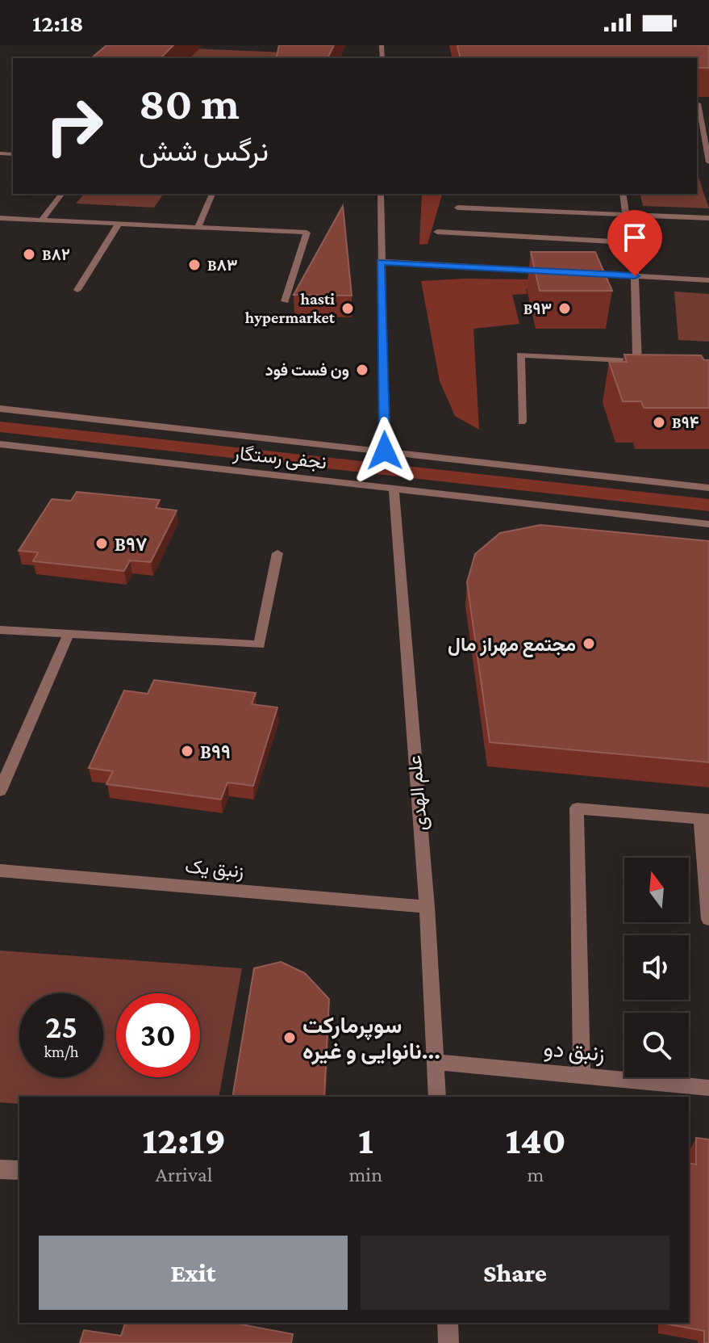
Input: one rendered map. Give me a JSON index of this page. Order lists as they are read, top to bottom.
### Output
{
  "streets": {
    "street": [
      "نجفی رستگار",
      "علم الهدی",
      "زنبق یک",
      "زنبق دو"
    ]
  },
  "crossings": [
    ["نجفی رستگار", "علم الهدی"],
    ["علم الهدی", "زنبق یک"],
    ["علم الهدی", "زنبق دو"]
  ],
  "places": [
    "B۸۲",
    "B۸۳",
    "hasti hypermarket",
    "B۹۳",
    "ون فست فود",
    "B۹۴",
    "B۹۷",
    "مجتمع مهراز مال",
    "B۹۹",
    "سوپرمارکت نانوایی و غیره..."
  ],
  "north": "top",
  "page": {
    "status": "12:18",
    "turn": ["80 m", "نرگس شش"],
    "speed": "25 km/h",
    "limit": "30",
    "eta": [
      "12:19",
      "Arrival",
      "1",
      "min",
      "140",
      "m"
    ],
    "buttons": ["Exit", "Share"]
  }
}
